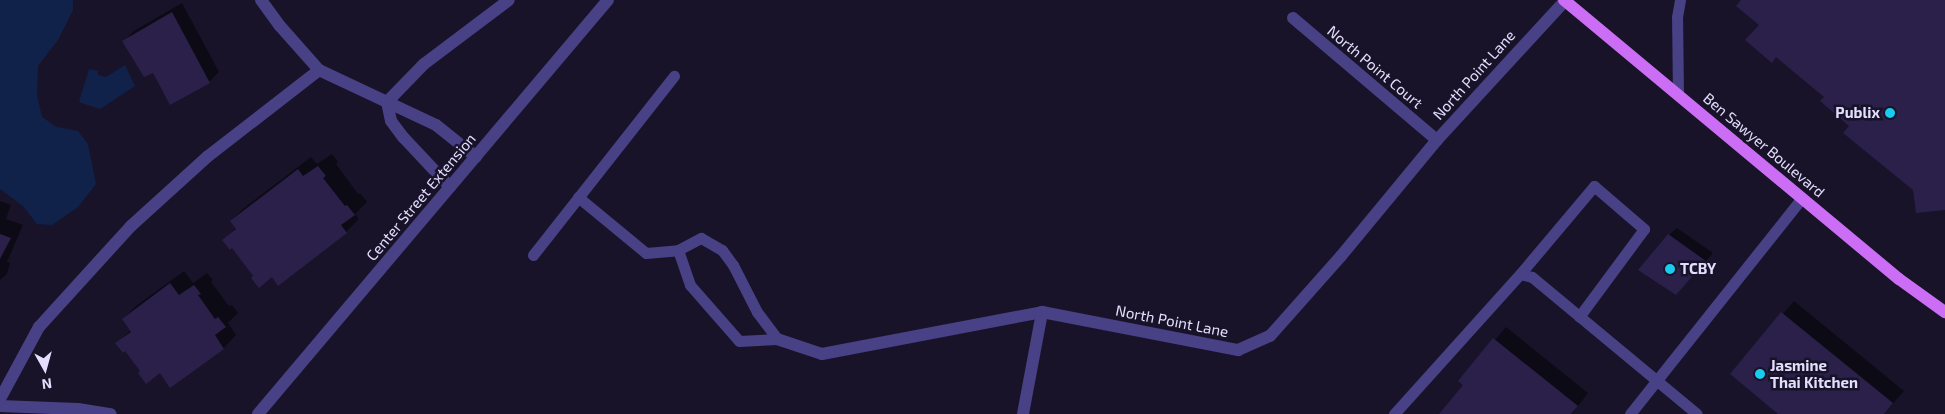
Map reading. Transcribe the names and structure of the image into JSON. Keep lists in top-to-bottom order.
{
  "streets": {
    "main road": ["Ben Sawyer Boulevard"],
    "street": ["North Point Court", "North Point Lane", "Center Street Extension"]
  },
  "crossings": [
    ["North Point Court", "North Point Lane"],
    ["North Point Lane", "Ben Sawyer Boulevard"]
  ],
  "places": ["Publix", "TCBY", "Jasmine Thai Kitchen"],
  "north": "bottom"
}
